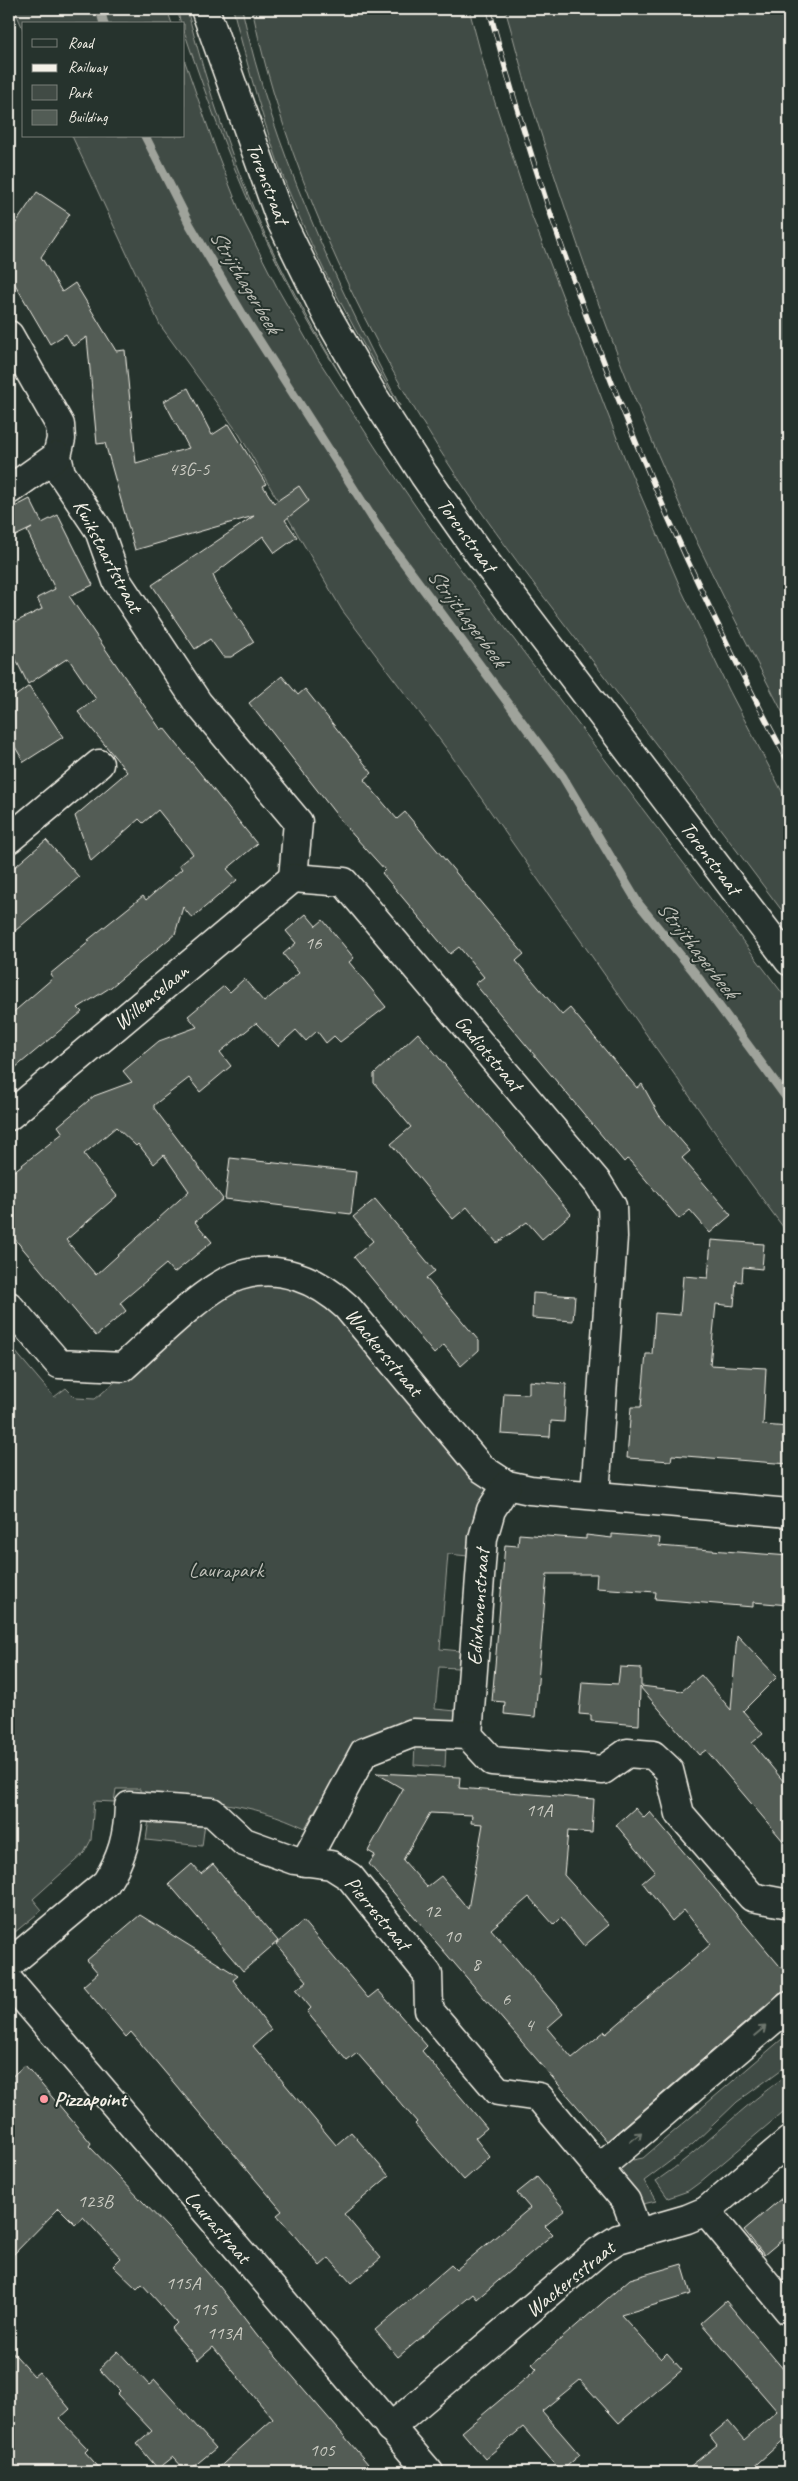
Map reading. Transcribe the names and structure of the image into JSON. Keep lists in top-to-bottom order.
{
  "streets": {
    "street": [
      "Torenstraat",
      "Kwikstaartstraat",
      "Willemselaan",
      "Gadiotstraat",
      "Wackersstraat",
      "Edixhovenstraat",
      "Pierrestraat",
      "Laurastraat"
    ]
  },
  "crossings": [
    ["Kwikstaartstraat", "Willemselaan"],
    ["Kwikstaartstraat", "Gadiotstraat"],
    ["Willemselaan", "Gadiotstraat"],
    ["Gadiotstraat", "Wackersstraat"],
    ["Wackersstraat", "Edixhovenstraat"],
    ["Wackersstraat", "Pierrestraat"],
    ["Wackersstraat", "Laurastraat"]
  ],
  "water": ["Strijthagerbeek"],
  "parks": ["Laurapark"],
  "places": ["Pizzapoint"],
  "house_numbers": [
    "43G-5",
    "16",
    "11A",
    "12",
    "10",
    "8",
    "6",
    "4",
    "123B",
    "115A",
    "115",
    "113A",
    "105"
  ],
  "legend": [
    "Road",
    "Railway",
    "Park",
    "Building"
  ]
}
